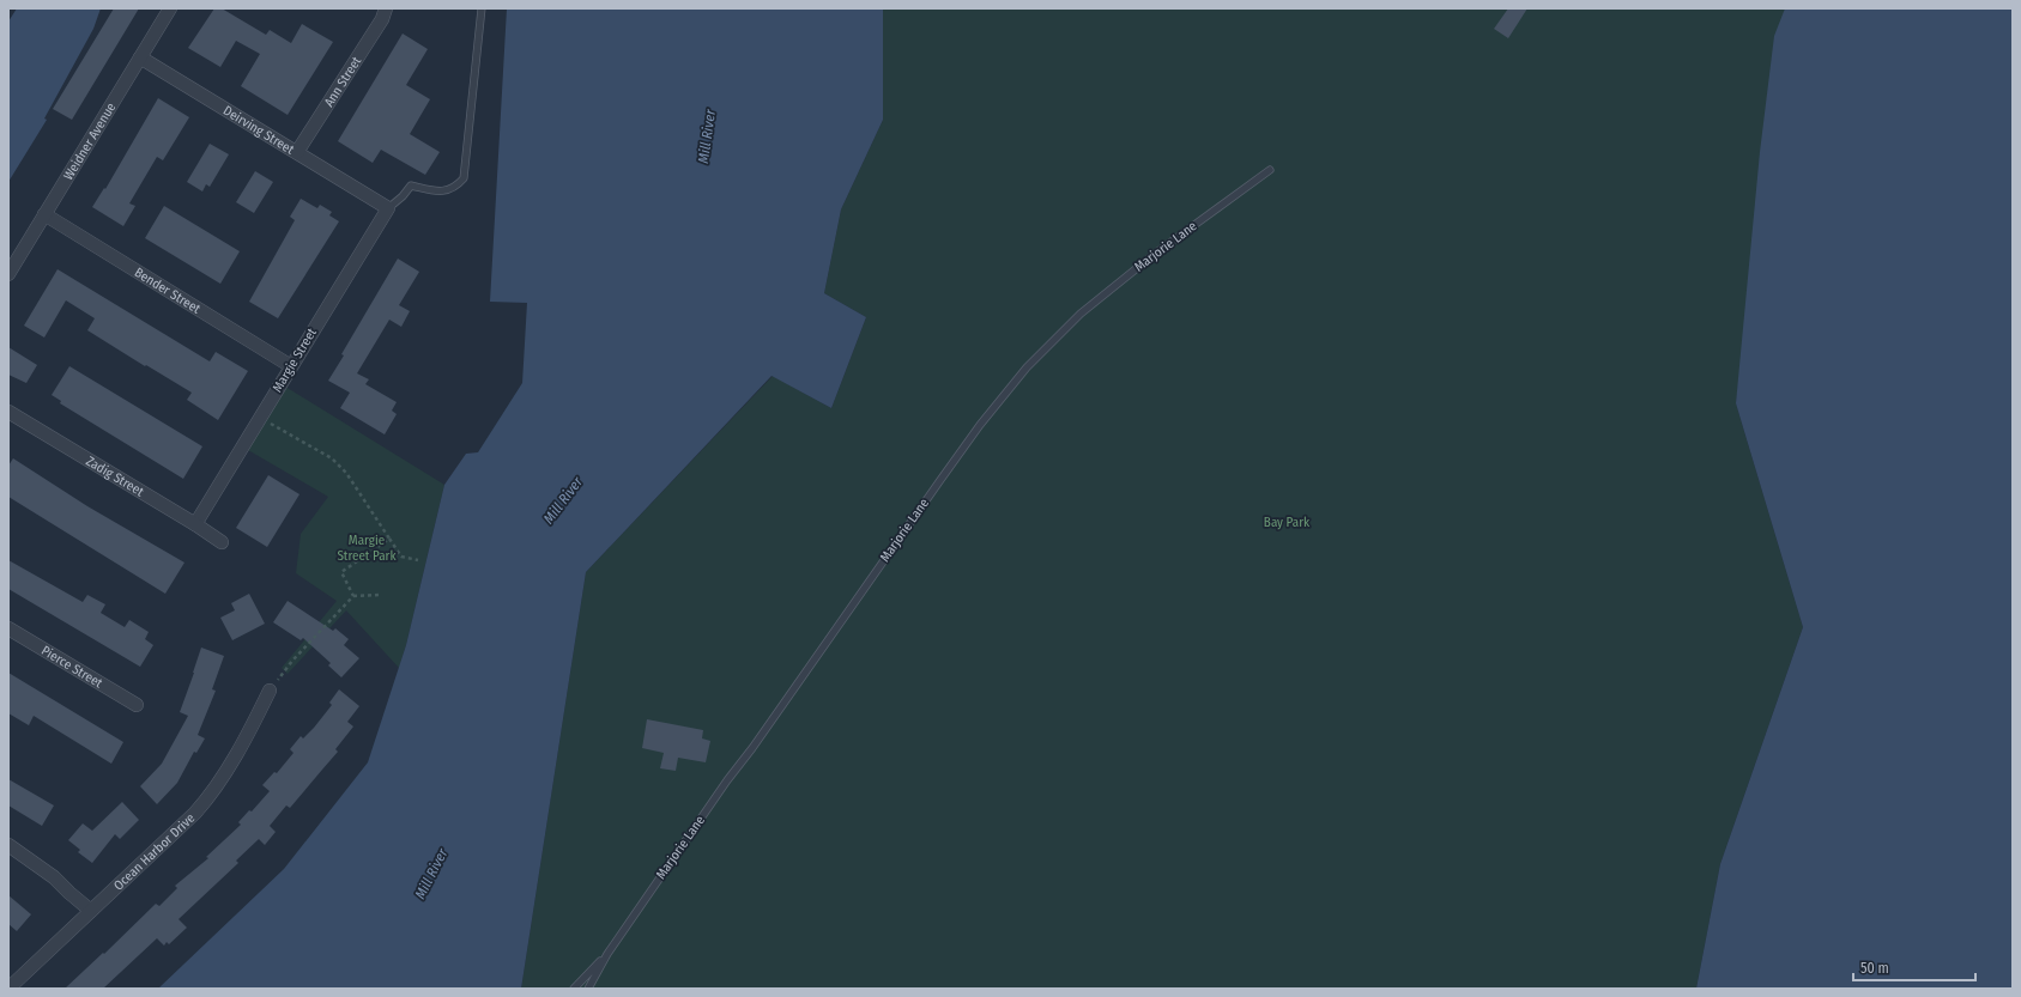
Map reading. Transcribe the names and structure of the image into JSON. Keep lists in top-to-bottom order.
{
  "streets": {
    "street": [
      "Ann Street",
      "Deirving Street",
      "Weidner Avenue",
      "Bender Street",
      "Margie Street",
      "Zadig Street",
      "Pierce Street",
      "Ocean Harbor Drive"
    ],
    "lane": ["Marjorie Lane"]
  },
  "crossings": [
    ["Ann Street", "Deirving Street"],
    ["Deirving Street", "Weidner Avenue"],
    ["Deirving Street", "Margie Street"],
    ["Weidner Avenue", "Bender Street"],
    ["Bender Street", "Margie Street"],
    ["Margie Street", "Zadig Street"]
  ],
  "water": ["Mill River"],
  "parks": ["Bay Park", "Margie Street Park"],
  "scale_bar": "50 m"
}
